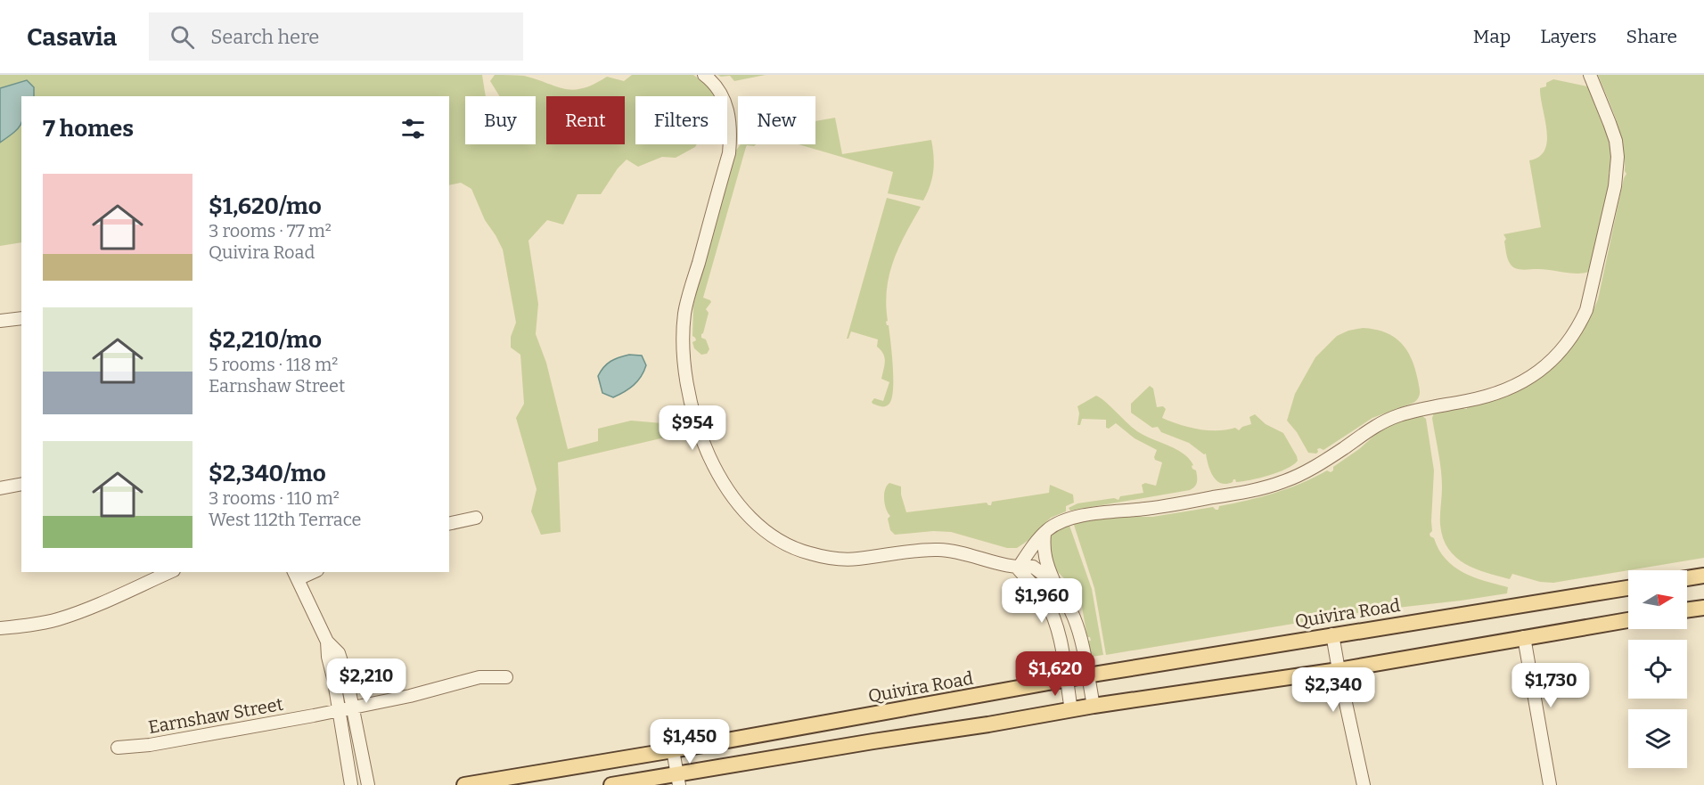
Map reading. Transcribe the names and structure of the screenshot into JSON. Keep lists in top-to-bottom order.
{
  "streets": {
    "main road": ["Quivira Road"],
    "street": ["Earnshaw Street"]
  },
  "north": "right",
  "page": {
    "header": "Casavia",
    "search": "Search here",
    "nav": ["Map", "Layers", "Share"],
    "chip": [
      "Buy",
      "Rent",
      "Filters",
      "New"
    ],
    "heading": "7 homes",
    "list": [
      {
        "name": "$1,620/mo",
        "note": "3 rooms · 77 m² · Quivira Road"
      },
      {
        "name": "$2,210/mo",
        "note": "5 rooms · 118 m² · Earnshaw Street"
      },
      {
        "name": "$2,340/mo",
        "note": "3 rooms · 110 m² · West 112th Terrace"
      }
    ],
    "price": [
      "$954",
      "$1,960",
      "$1,620",
      "$2,210",
      "$1,730",
      "$2,340",
      "$1,450"
    ]
  }
}
